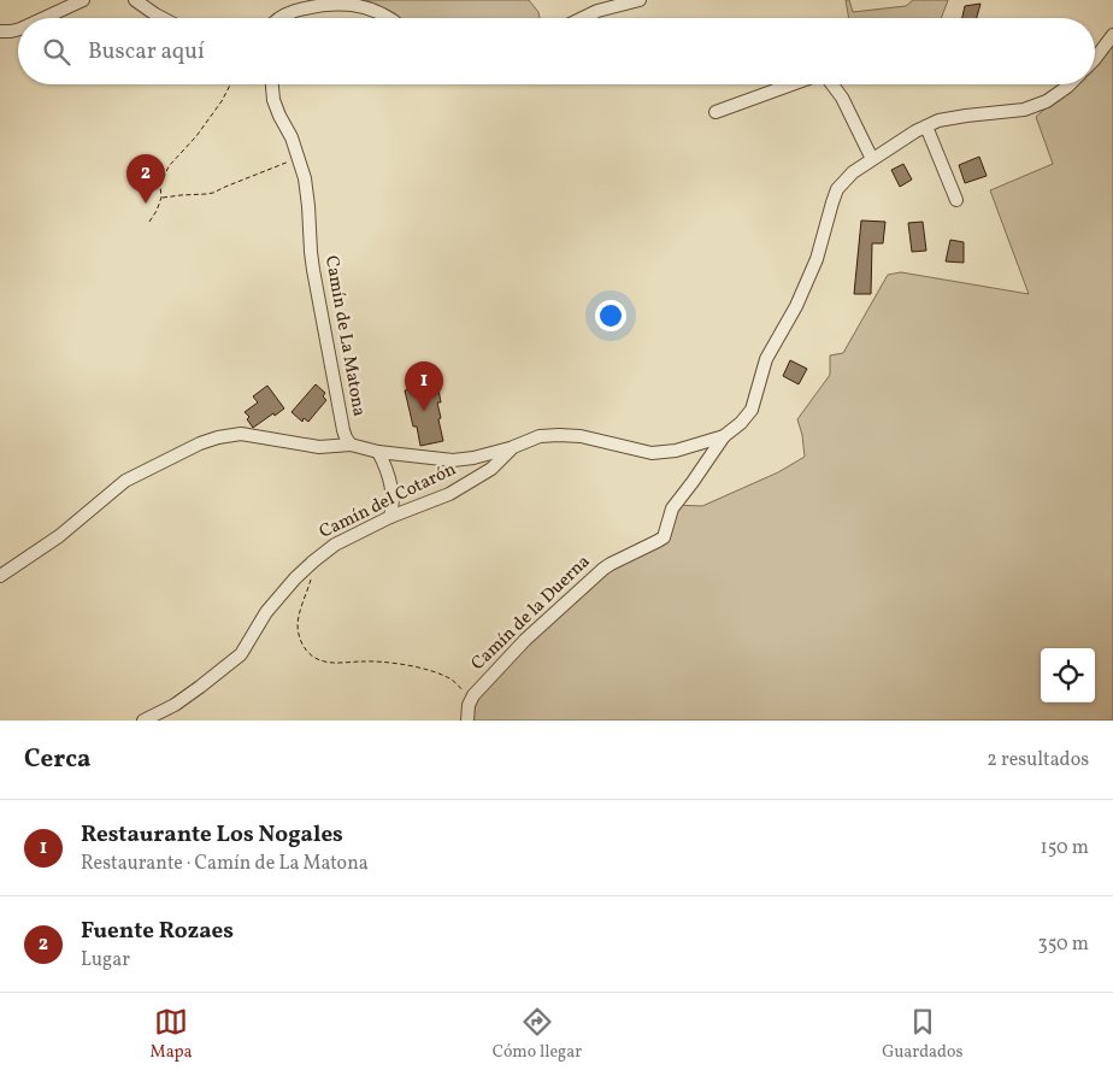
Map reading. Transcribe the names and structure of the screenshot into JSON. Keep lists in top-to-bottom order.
{
  "streets": {
    "street": ["Camín de La Matona", "Camín del Cotarón", "Camín de la Duerna"]
  },
  "crossings": [
    ["Camín de La Matona", "Camín del Cotarón"],
    ["Camín del Cotarón", "Camín de la Duerna"]
  ],
  "page": {
    "search": "Buscar aquí",
    "pins": ["2", "1"],
    "heading": ["Cerca", "2 resultados"],
    "list": [
      {
        "mark": "1",
        "name": "Restaurante Los Nogales",
        "note": "Restaurante · Camín de La Matona",
        "value": "150 m"
      },
      {
        "mark": "2",
        "name": "Fuente Rozaes",
        "note": "Lugar",
        "value": "350 m"
      }
    ],
    "nav": ["Mapa", "Cómo llegar", "Guardados"]
  }
}
